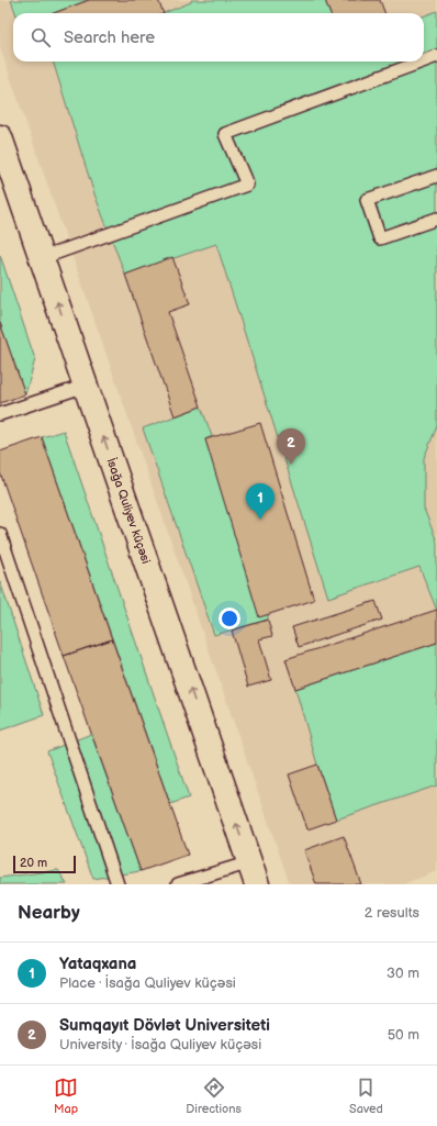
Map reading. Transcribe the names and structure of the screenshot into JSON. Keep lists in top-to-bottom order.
{
  "streets": {
    "street": ["İsağa Quliyev küçəsi"]
  },
  "one_way": ["İsağa Quliyev küçəsi"],
  "scale_bar": "20 m",
  "page": {
    "search": "Search here",
    "pins": ["2", "1"],
    "scale": "20 m",
    "heading": ["Nearby", "2 results"],
    "list": [
      {
        "mark": "1",
        "name": "Yataqxana",
        "note": "Place · İsağa Quliyev küçəsi",
        "value": "30 m"
      },
      {
        "mark": "2",
        "name": "Sumqayıt Dövlət Universiteti",
        "note": "University · İsağa Quliyev küçəsi",
        "value": "50 m"
      }
    ],
    "nav": ["Map", "Directions", "Saved"]
  }
}
